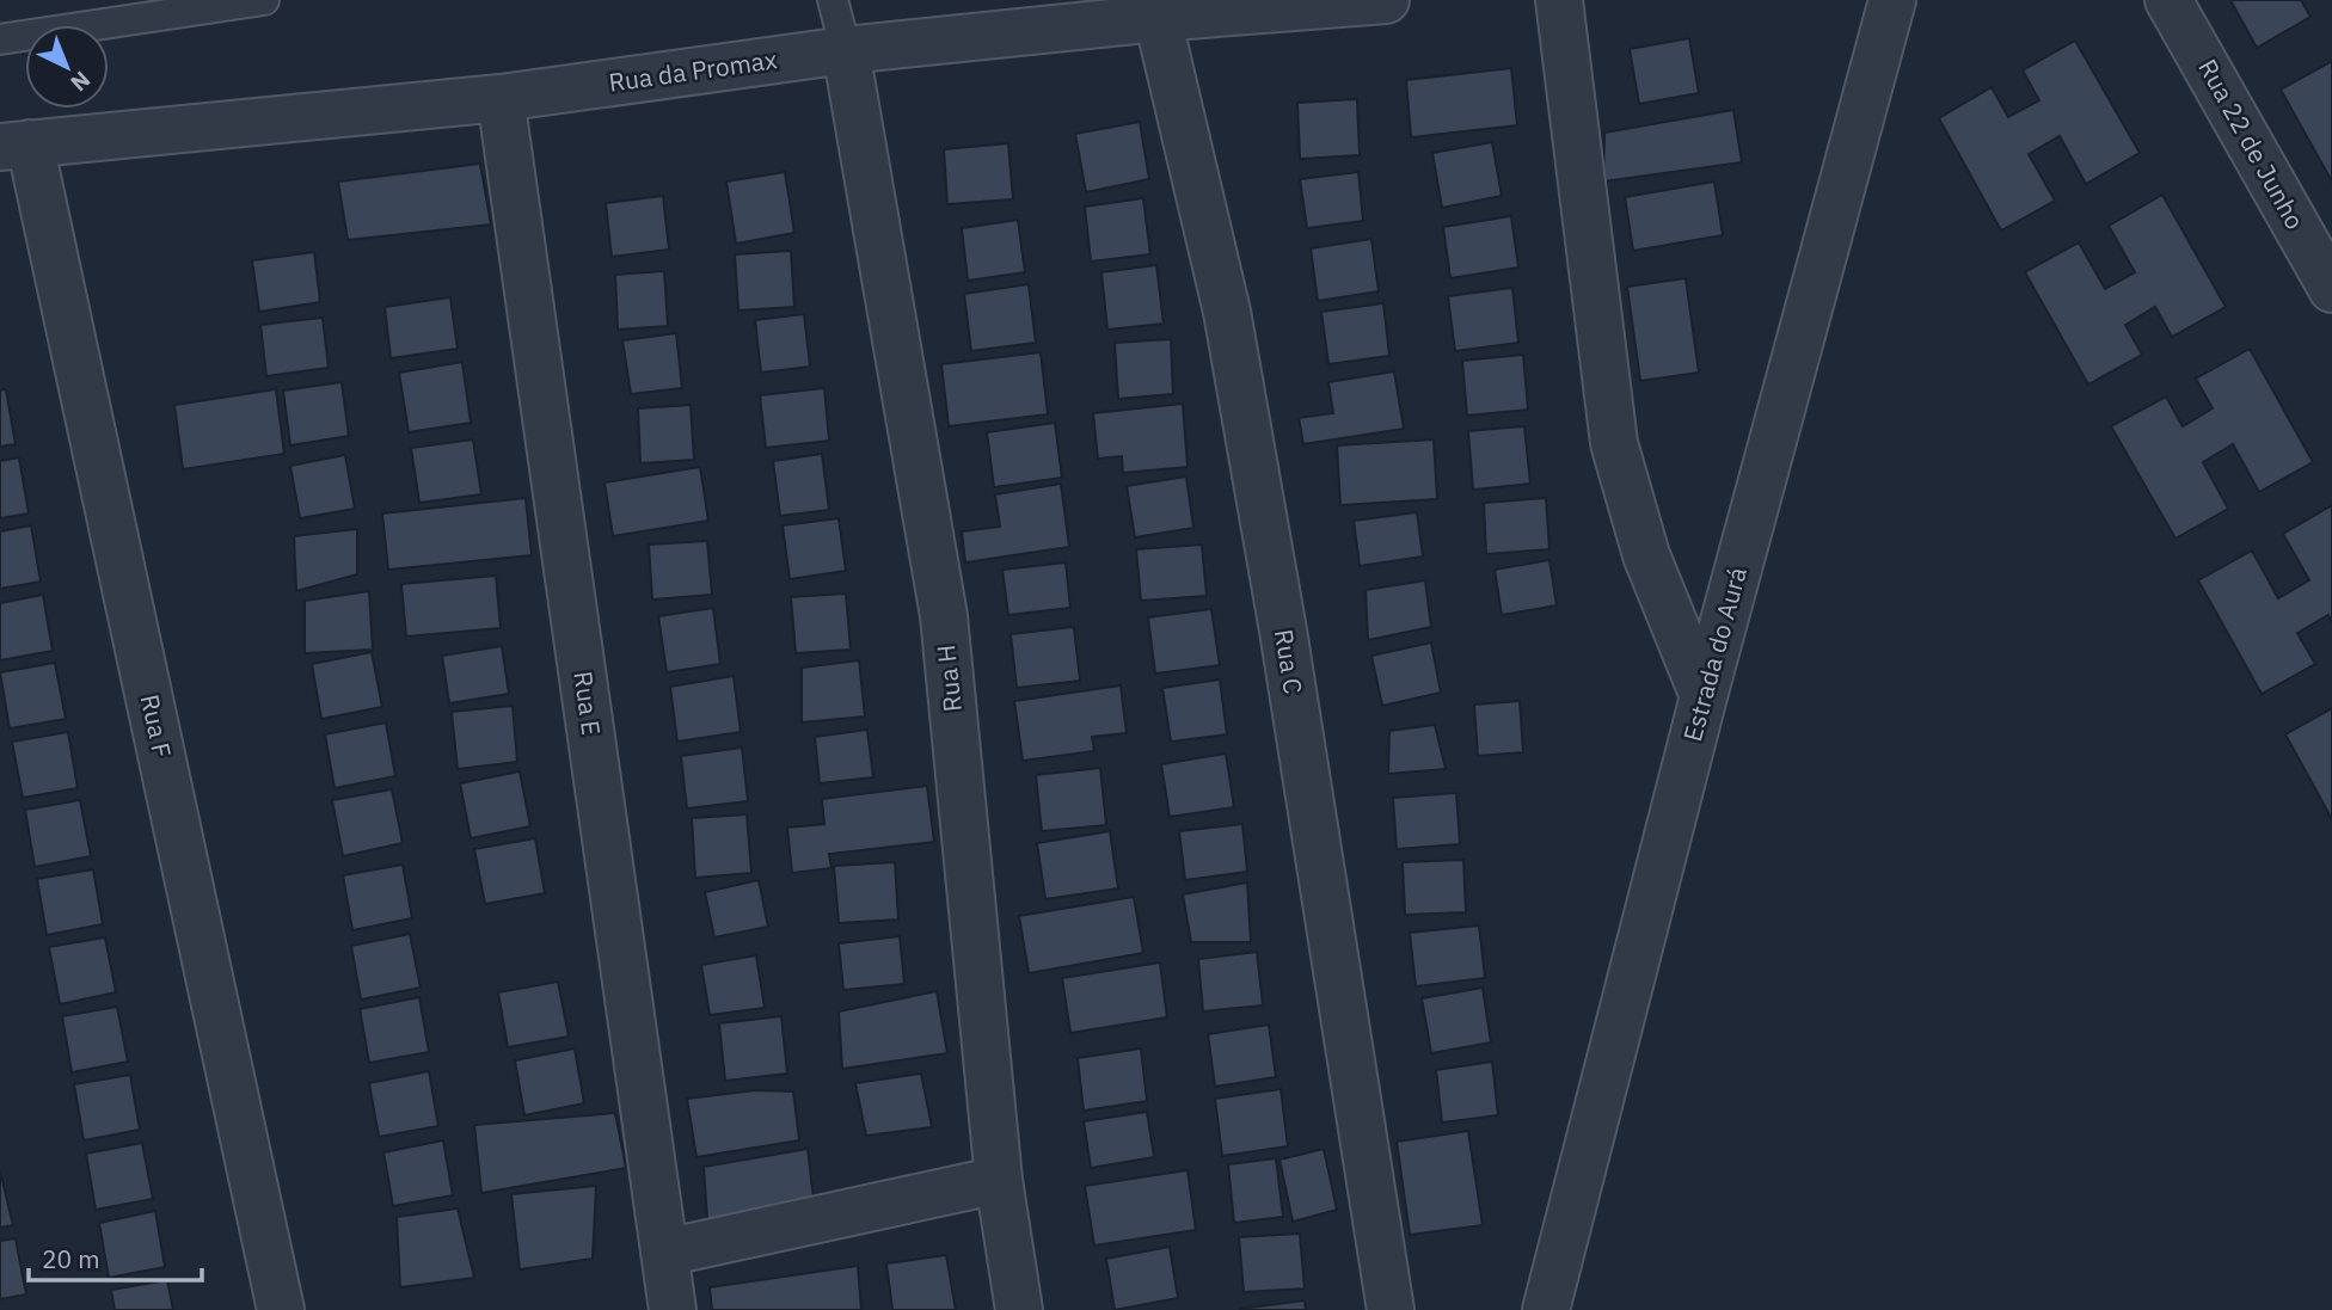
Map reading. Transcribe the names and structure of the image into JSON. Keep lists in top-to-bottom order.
{
  "streets": {
    "street": [
      "Rua da Promax",
      "Rua 22 de Junho",
      "Estrada do Aurá",
      "Rua C",
      "Rua H",
      "Rua E",
      "Rua F"
    ]
  },
  "crossings": [
    ["Rua da Promax", "Rua C"],
    ["Rua da Promax", "Rua H"],
    ["Rua da Promax", "Rua E"],
    ["Rua da Promax", "Rua F"]
  ],
  "scale_bar": "20 m",
  "north": "bottom right"
}
